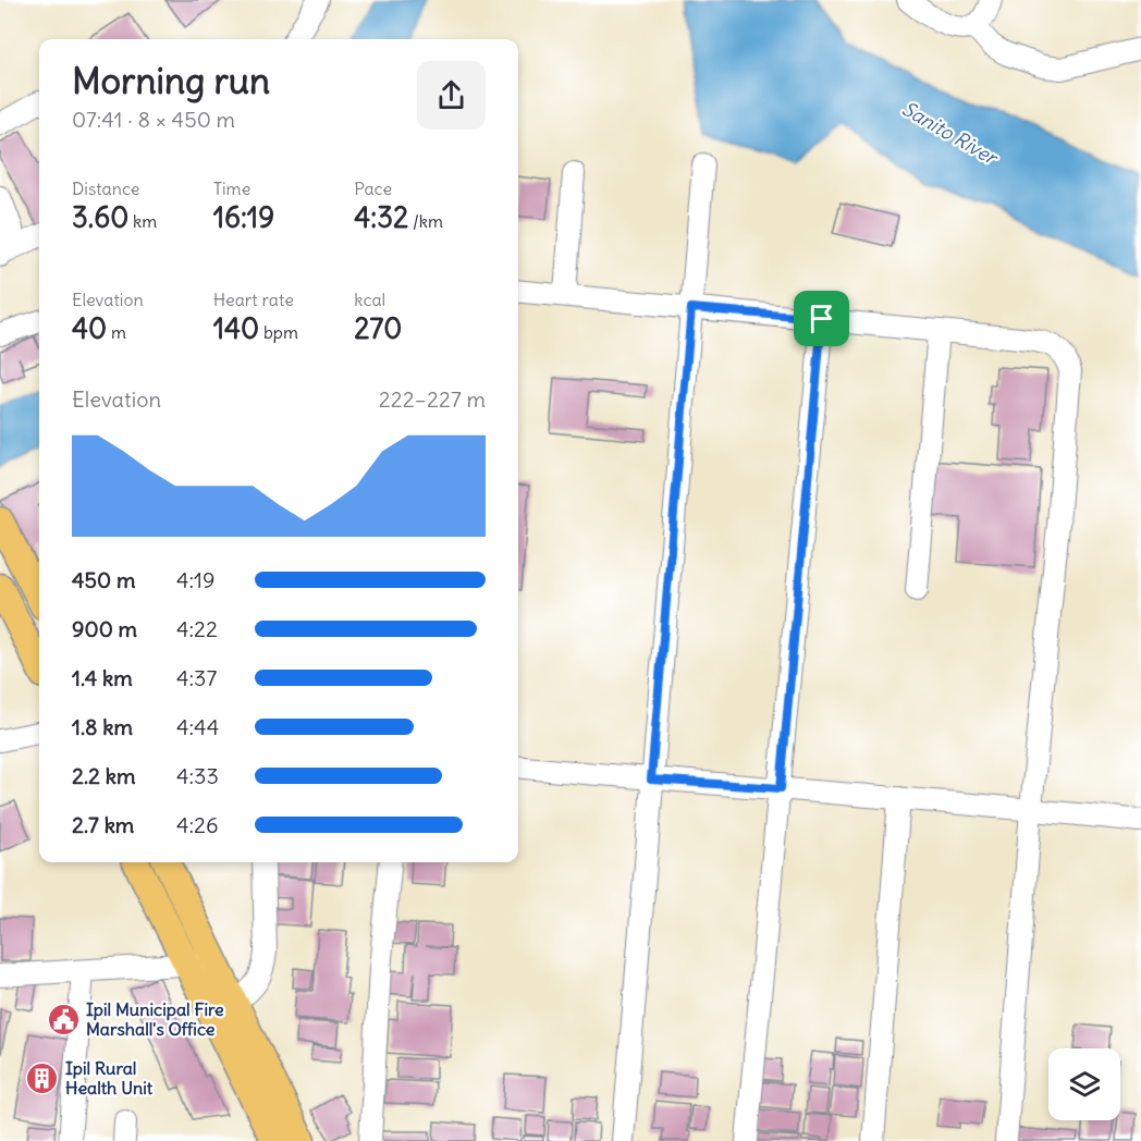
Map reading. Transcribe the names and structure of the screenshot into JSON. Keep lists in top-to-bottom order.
{
  "water": ["Sanito River"],
  "places": {
    "public building": ["Ipil Municipal Fire Marshall's Office"],
    "building": ["Ipil Rural Health Unit"]
  },
  "page": {
    "heading": ["Morning run", "07:41 · 8 × 450 m"],
    "stats": [
      ["Distance", "3.60 km"],
      ["Time", "16:19"],
      ["Pace", "4:32 /km"],
      ["Elevation", "40 m"],
      ["Heart rate", "140 bpm"],
      ["kcal", "270"]
    ],
    "chart": ["Elevation", "222–227 m"],
    "list": [
      {
        "name": "450 m",
        "note": "4:19"
      },
      {
        "name": "900 m",
        "note": "4:22"
      },
      {
        "name": "1.4 km",
        "note": "4:37"
      },
      {
        "name": "1.8 km",
        "note": "4:44"
      },
      {
        "name": "2.2 km",
        "note": "4:33"
      },
      {
        "name": "2.7 km",
        "note": "4:26"
      }
    ]
  }
}
